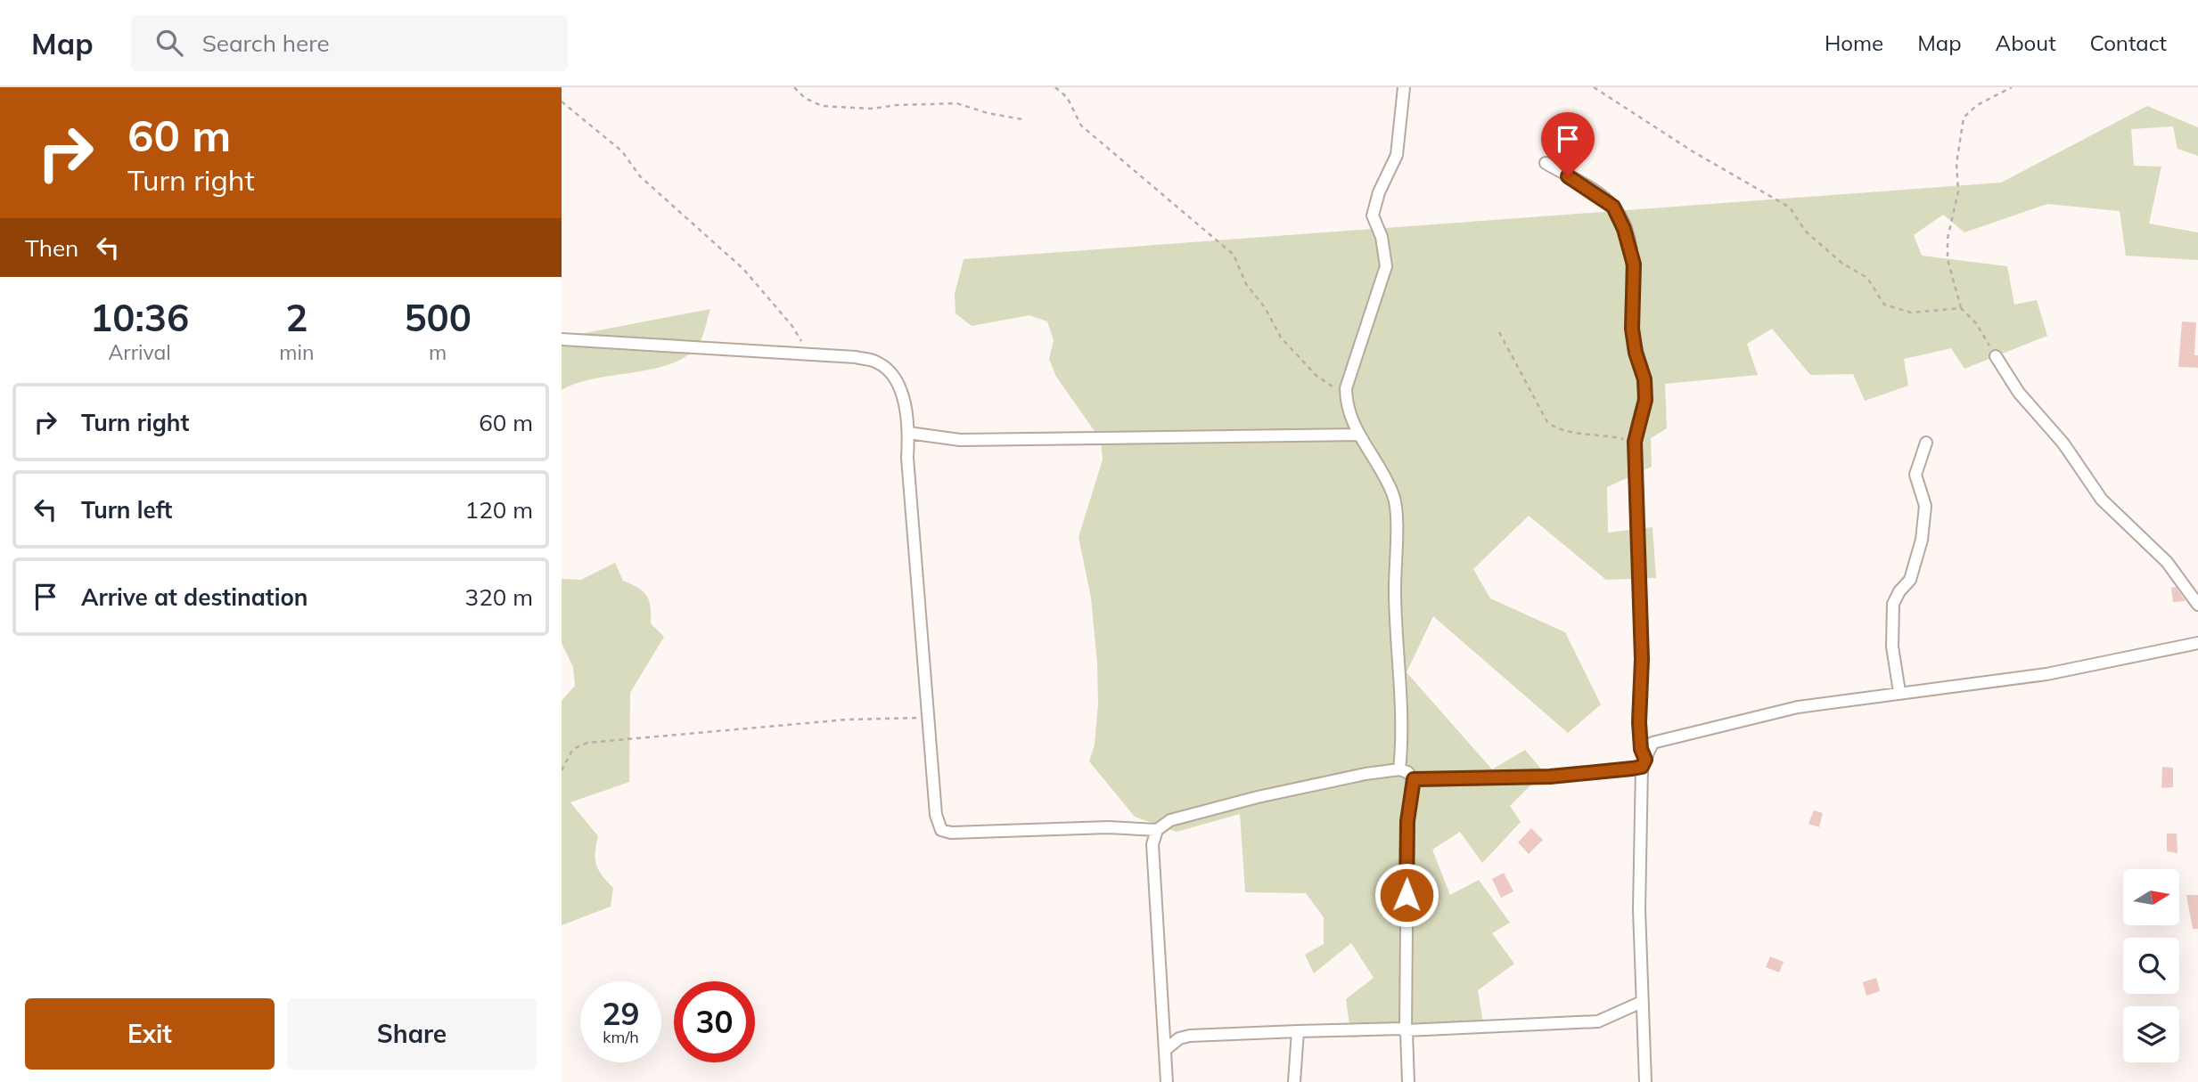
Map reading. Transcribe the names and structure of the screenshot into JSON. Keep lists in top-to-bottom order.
{
  "north": "right",
  "page": {
    "header": "Map",
    "search": "Search here",
    "nav": [
      "Home",
      "Map",
      "About",
      "Contact"
    ],
    "turn": ["60 m", "Turn right"],
    "then": "Then",
    "eta": [
      "10:36",
      "Arrival",
      "2",
      "min",
      "500",
      "m"
    ],
    "list": [
      {
        "name": "Turn right",
        "value": "60 m"
      },
      {
        "name": "Turn left",
        "value": "120 m"
      },
      {
        "name": "Arrive at destination",
        "value": "320 m"
      }
    ],
    "speed": "29 km/h",
    "limit": "30",
    "buttons": ["Exit", "Share"]
  }
}
